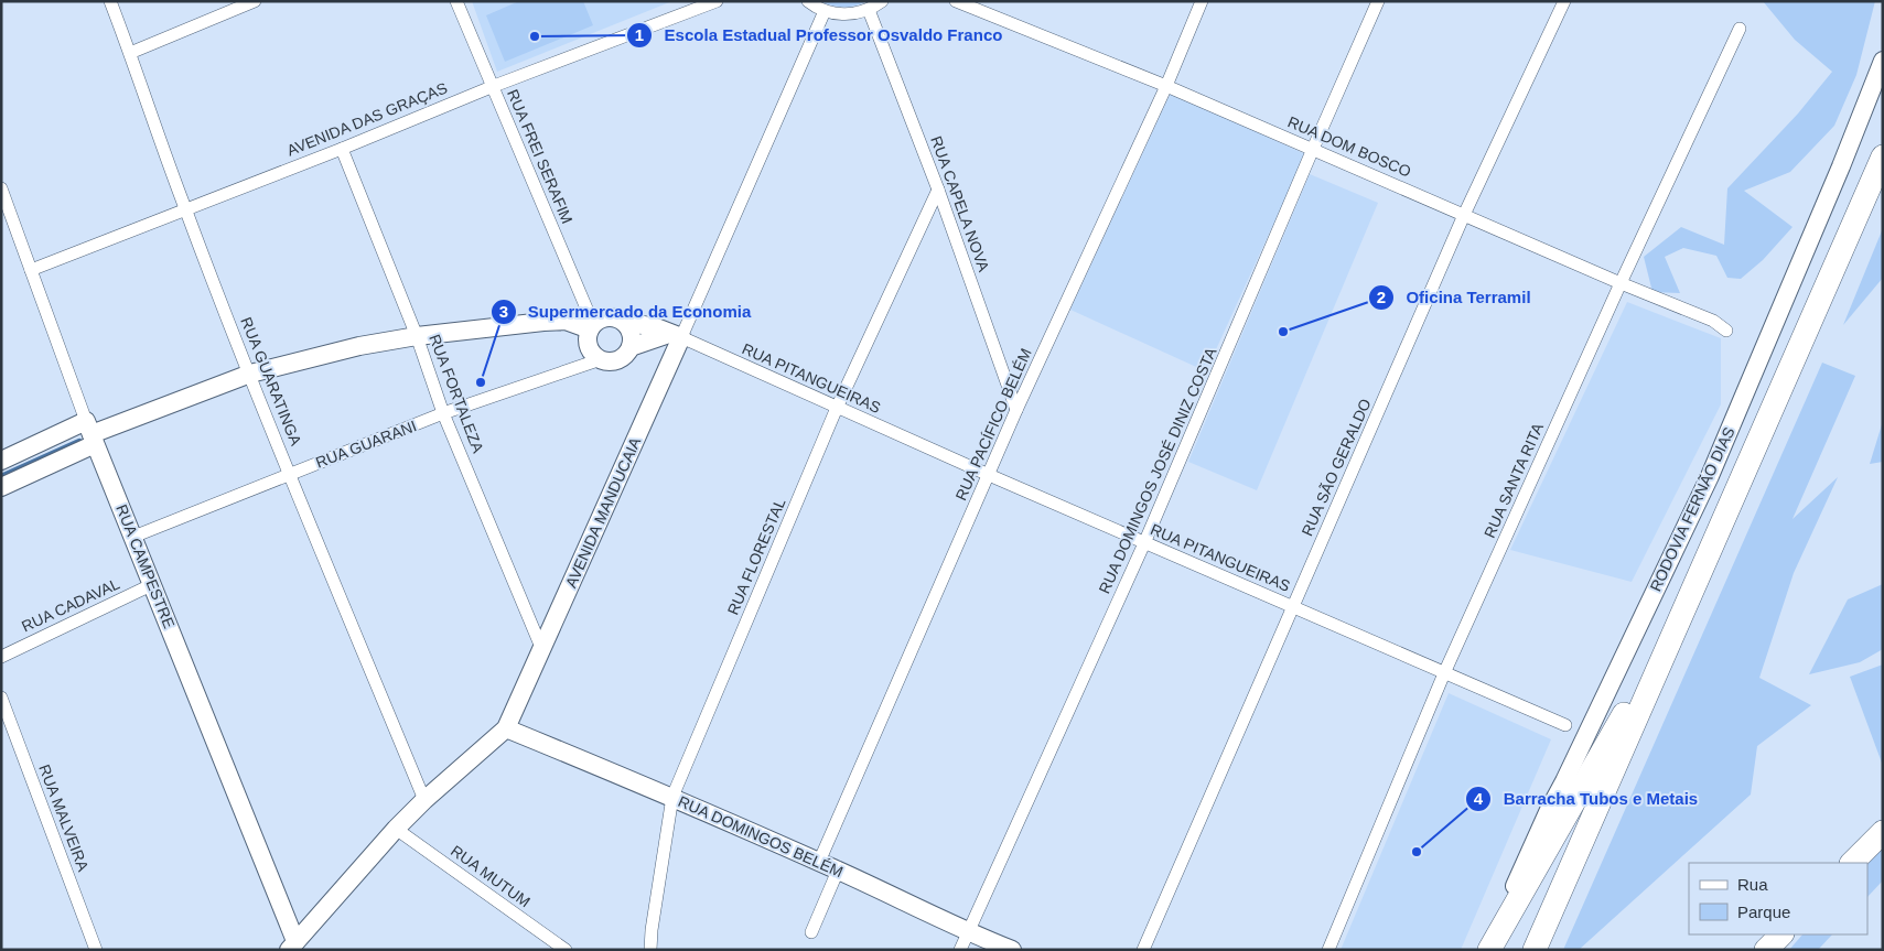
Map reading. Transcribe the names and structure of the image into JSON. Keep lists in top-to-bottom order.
{
  "streets": {
    "highway": ["RODOVIA FERNÃO DIAS"],
    "street": [
      "AVENIDA DAS GRAÇAS",
      "RUA DOM BOSCO",
      "RUA FREI SERAFIM",
      "RUA CAPELA NOVA",
      "RUA PITANGUEIRAS",
      "RUA GUARATINGA",
      "RUA FORTALEZA",
      "RUA PACÍFICO BELÉM",
      "RUA GUARANI",
      "RUA SÃO GERALDO",
      "RUA DOMINGOS JOSÉ DINIZ COSTA",
      "RUA SANTA RITA",
      "AVENIDA MANDUCAIA",
      "RUA FLORESTAL",
      "RUA CAMPESTRE",
      "RUA CADAVAL",
      "RUA MALVEIRA",
      "RUA DOMINGOS BELÉM",
      "RUA MUTUM"
    ]
  },
  "crossings": [
    ["AVENIDA DAS GRAÇAS", "RUA FREI SERAFIM"],
    ["AVENIDA DAS GRAÇAS", "RUA GUARATINGA"],
    ["AVENIDA DAS GRAÇAS", "RUA FORTALEZA"],
    ["AVENIDA DAS GRAÇAS", "RUA CAMPESTRE"],
    ["RUA DOM BOSCO", "RUA PACÍFICO BELÉM"],
    ["RUA DOM BOSCO", "RUA SÃO GERALDO"],
    ["RUA DOM BOSCO", "RUA DOMINGOS JOSÉ DINIZ COSTA"],
    ["RUA DOM BOSCO", "RUA SANTA RITA"],
    ["RUA FREI SERAFIM", "RUA GUARANI"],
    ["RUA CAPELA NOVA", "RUA PACÍFICO BELÉM"],
    ["RUA CAPELA NOVA", "RUA FLORESTAL"],
    ["RUA PITANGUEIRAS", "RUA PACÍFICO BELÉM"],
    ["RUA PITANGUEIRAS", "RUA GUARANI"],
    ["RUA PITANGUEIRAS", "RUA SÃO GERALDO"],
    ["RUA PITANGUEIRAS", "RUA DOMINGOS JOSÉ DINIZ COSTA"],
    ["RUA PITANGUEIRAS", "RUA SANTA RITA"],
    ["RUA PITANGUEIRAS", "AVENIDA MANDUCAIA"],
    ["RUA PITANGUEIRAS", "RUA FLORESTAL"],
    ["RUA GUARATINGA", "RUA GUARANI"],
    ["RUA GUARATINGA", "AVENIDA MANDUCAIA"],
    ["RUA FORTALEZA", "RUA GUARANI"],
    ["RUA FORTALEZA", "AVENIDA MANDUCAIA"],
    ["RUA PACÍFICO BELÉM", "RUA DOMINGOS BELÉM"],
    ["RUA GUARANI", "AVENIDA MANDUCAIA"],
    ["RUA GUARANI", "RUA CAMPESTRE"],
    ["RUA DOMINGOS JOSÉ DINIZ COSTA", "RUA DOMINGOS BELÉM"],
    ["AVENIDA MANDUCAIA", "RUA CAMPESTRE"],
    ["AVENIDA MANDUCAIA", "RUA DOMINGOS BELÉM"],
    ["AVENIDA MANDUCAIA", "RUA MUTUM"],
    ["RUA FLORESTAL", "RUA DOMINGOS BELÉM"],
    ["RUA CAMPESTRE", "RUA CADAVAL"]
  ],
  "places": [
    "Escola Estadual Professor Osvaldo Franco",
    "Oficina Terramil",
    "Supermercado da Economia",
    "Barracha Tubos e Metais"
  ],
  "legend": ["Rua", "Parque"]
}
